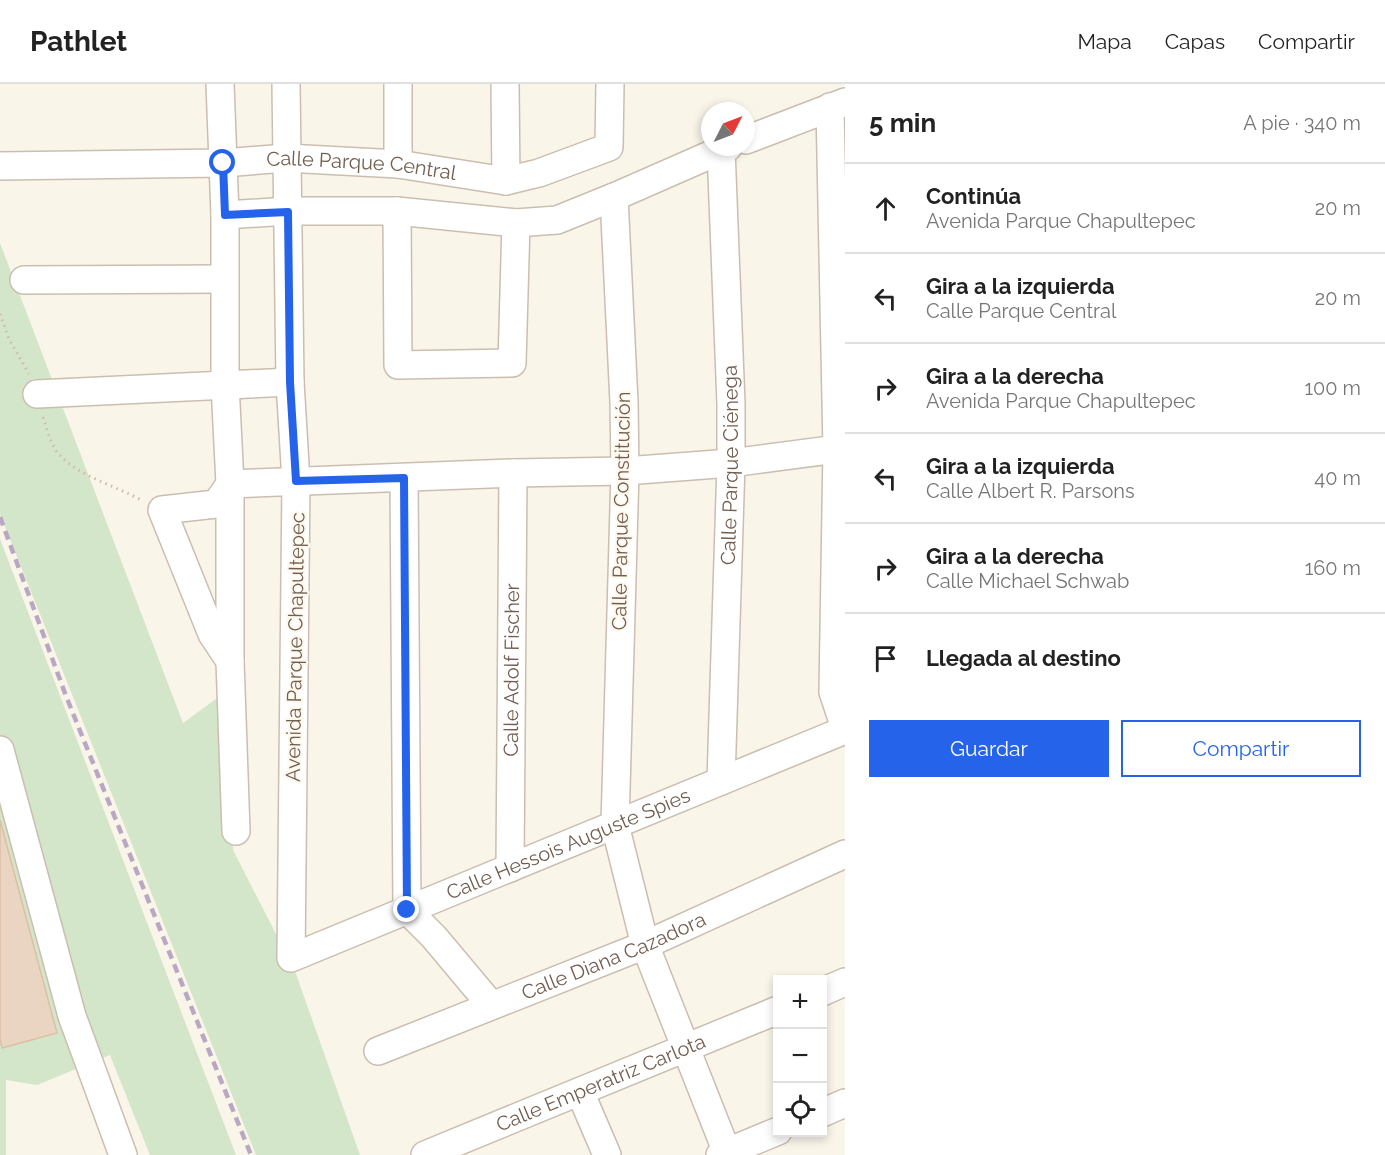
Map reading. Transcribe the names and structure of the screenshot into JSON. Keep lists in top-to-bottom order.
{
  "streets": {
    "street": [
      "Calle Parque Central",
      "Calle Parque Ciénega",
      "Calle Parque Constitución",
      "Avenida Parque Chapultepec",
      "Calle Adolf Fischer",
      "Calle Hessois Auguste Spies",
      "Calle Diana Cazadora",
      "Calle Emperatriz Carlota"
    ]
  },
  "crossings": [
    ["Calle Parque Central", "Calle Parque Constitución"],
    ["Calle Parque Central", "Avenida Parque Chapultepec"],
    ["Calle Parque Ciénega", "Calle Hessois Auguste Spies"],
    ["Calle Parque Constitución", "Calle Hessois Auguste Spies"],
    ["Calle Parque Constitución", "Calle Diana Cazadora"],
    ["Calle Parque Constitución", "Calle Emperatriz Carlota"],
    ["Avenida Parque Chapultepec", "Calle Hessois Auguste Spies"],
    ["Calle Adolf Fischer", "Calle Hessois Auguste Spies"]
  ],
  "north": "top right",
  "page": {
    "header": "Pathlet",
    "nav": ["Mapa", "Capas", "Compartir"],
    "heading": ["5 min", "A pie · 340 m"],
    "list": [
      ["Continúa", "Avenida Parque Chapultepec", "20 m"],
      ["Gira a la izquierda", "Calle Parque Central", "20 m"],
      ["Gira a la derecha", "Avenida Parque Chapultepec", "100 m"],
      ["Gira a la izquierda", "Calle Albert R. Parsons", "40 m"],
      ["Gira a la derecha", "Calle Michael Schwab", "160 m"],
      "Llegada al destino"
    ],
    "buttons": ["Guardar", "Compartir"],
    "map_buttons": ["+", "−"]
  }
}
